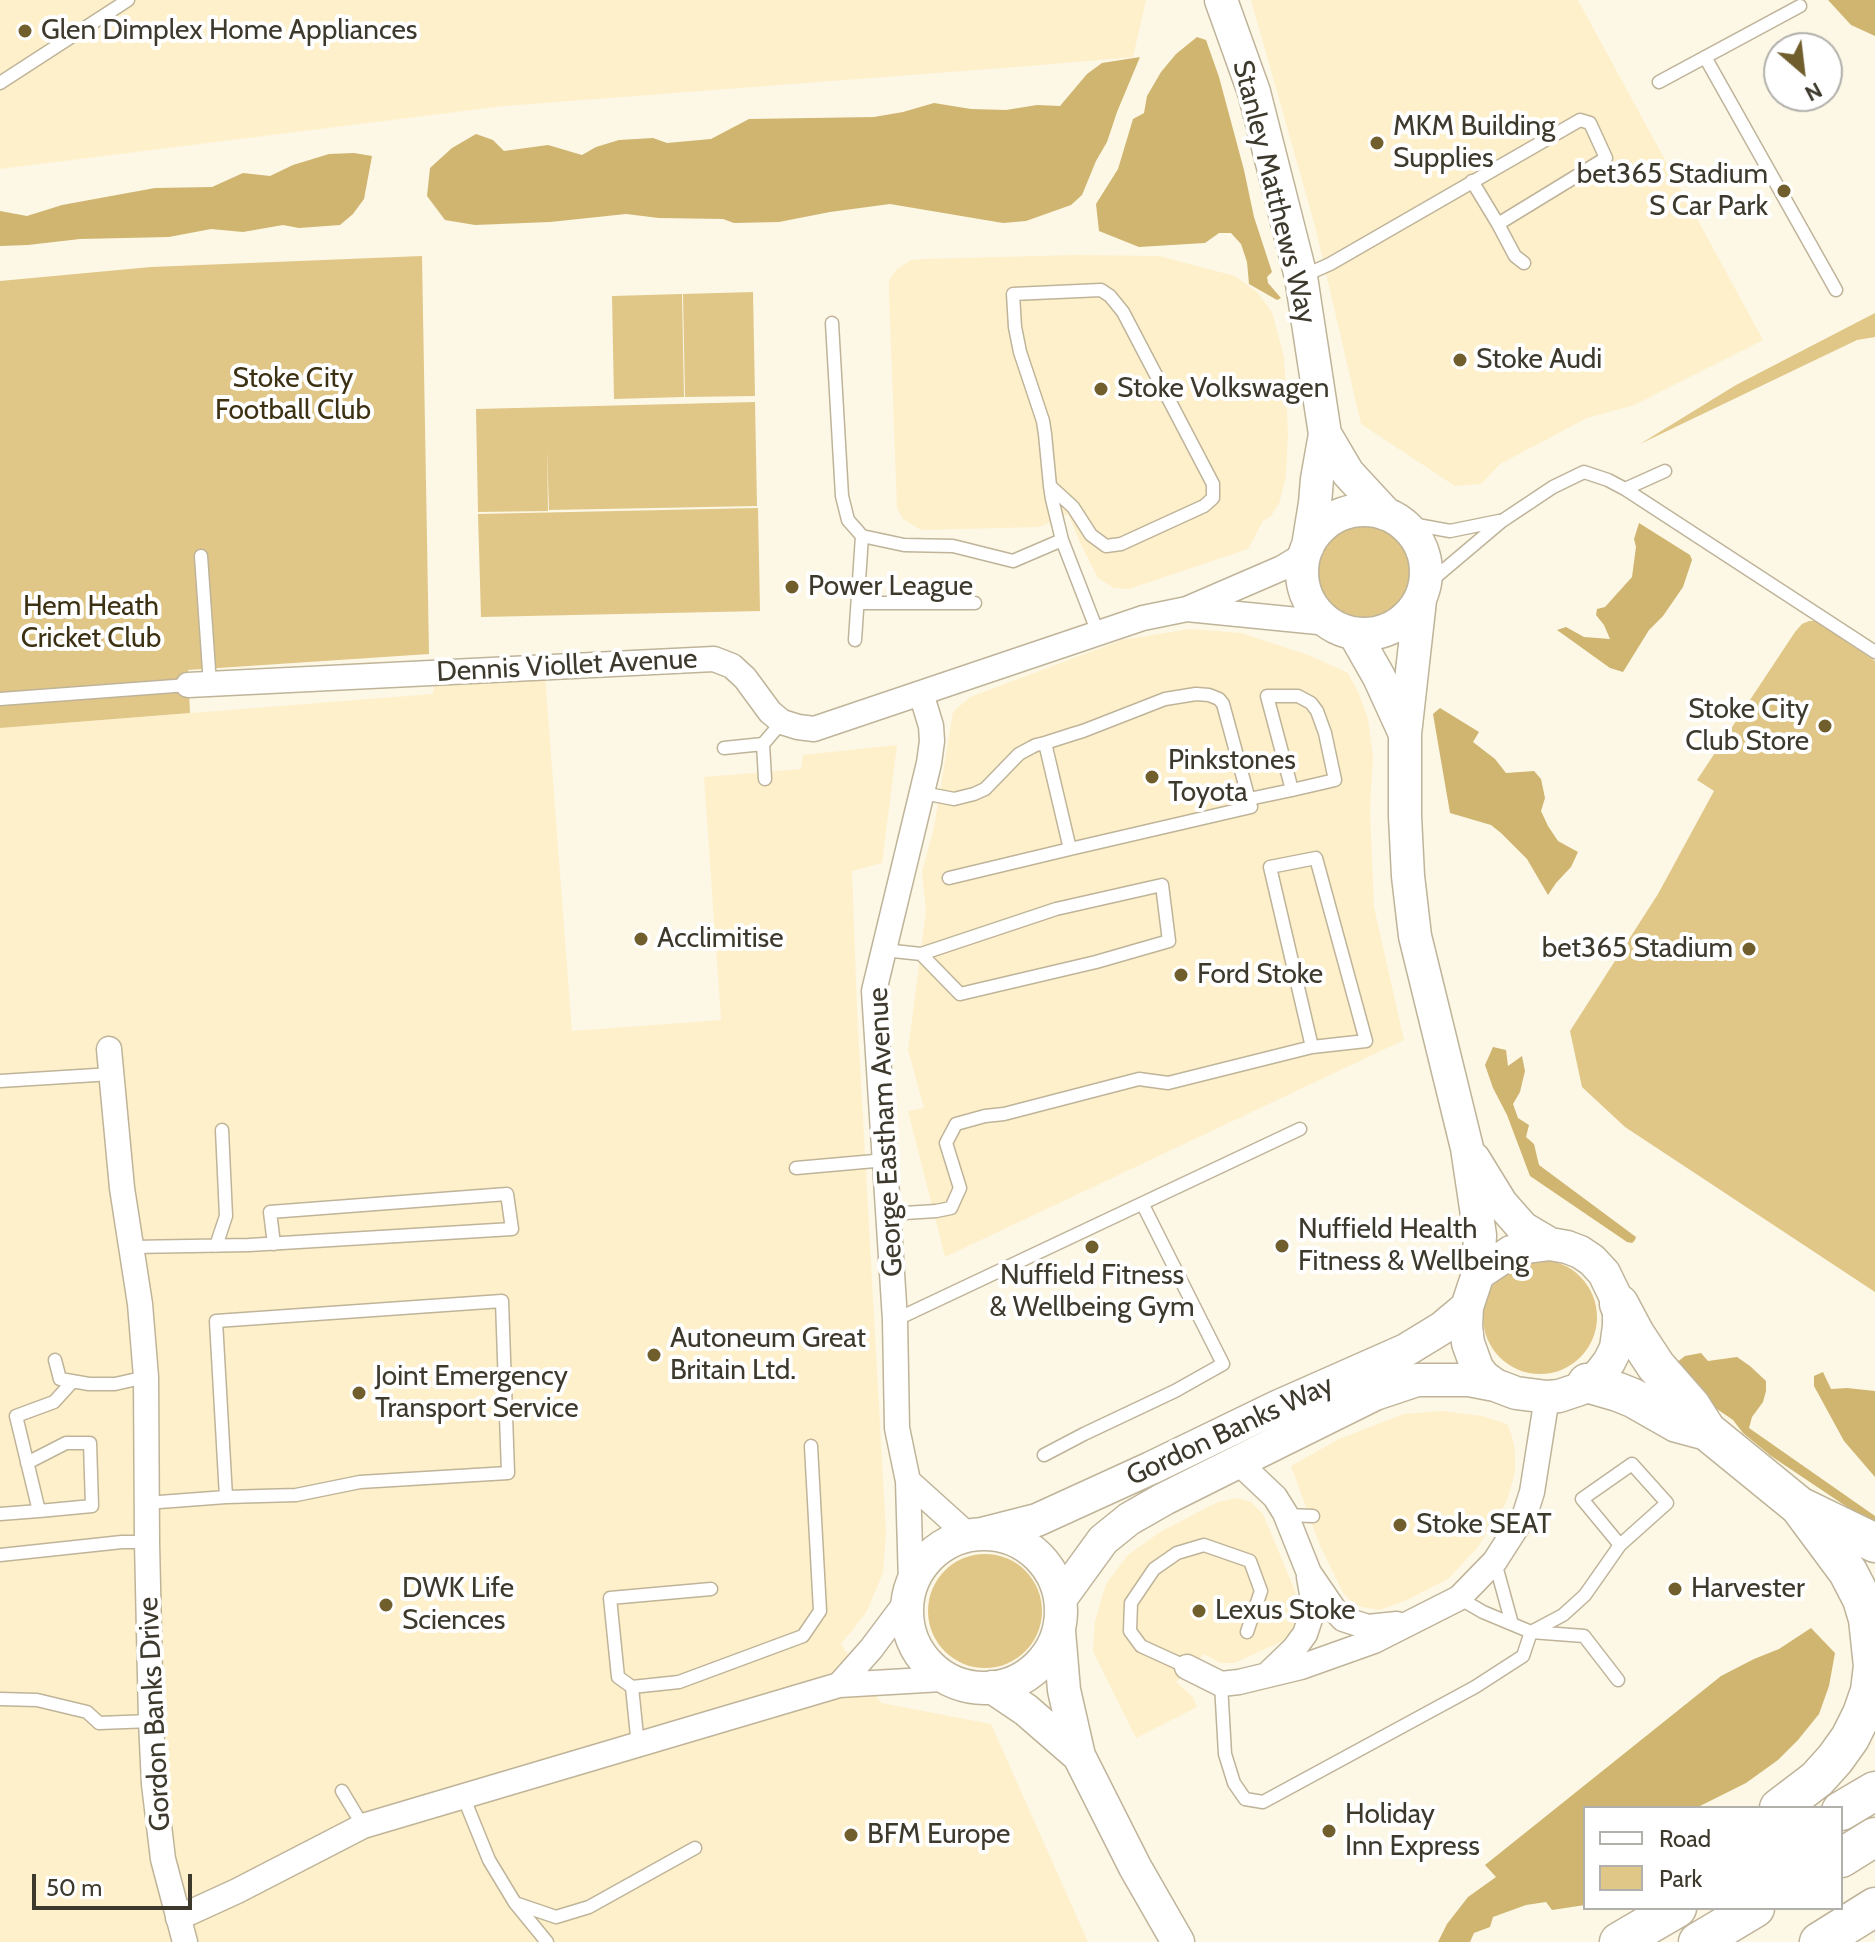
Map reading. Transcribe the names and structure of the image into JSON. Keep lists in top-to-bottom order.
{
  "streets": {
    "main road": ["Stanley Matthews Way", "Gordon Banks Way"],
    "street": ["Dennis Viollet Avenue", "George Eastham Avenue", "Gordon Banks Drive"]
  },
  "crossings": [
    ["George Eastham Avenue", "Gordon Banks Way"]
  ],
  "parks": ["Stoke City Football Club", "Hem Heath Cricket Club"],
  "places": [
    "Glen Dimplex Home Appliances",
    "MKM Building Supplies",
    "bet365 Stadium S Car Park",
    "Stoke Audi",
    "Stoke Volkswagen",
    "Power League",
    "Stoke City Club Store",
    "Pinkstones Toyota",
    "Acclimitise",
    "bet365 Stadium",
    "Ford Stoke",
    "Nuffield Health Fitness & Wellbeing",
    "Nuffield Fitness & Wellbeing Gym",
    "Autoneum Great Britain Ltd.",
    "Joint Emergency Transport Service",
    "Stoke SEAT",
    "Harvester",
    "DWK Life Sciences",
    "Lexus Stoke",
    "Holiday Inn Express",
    "BFM Europe"
  ],
  "legend": ["Road", "Park"],
  "scale_bar": "50 m",
  "north": "bottom right"
}
